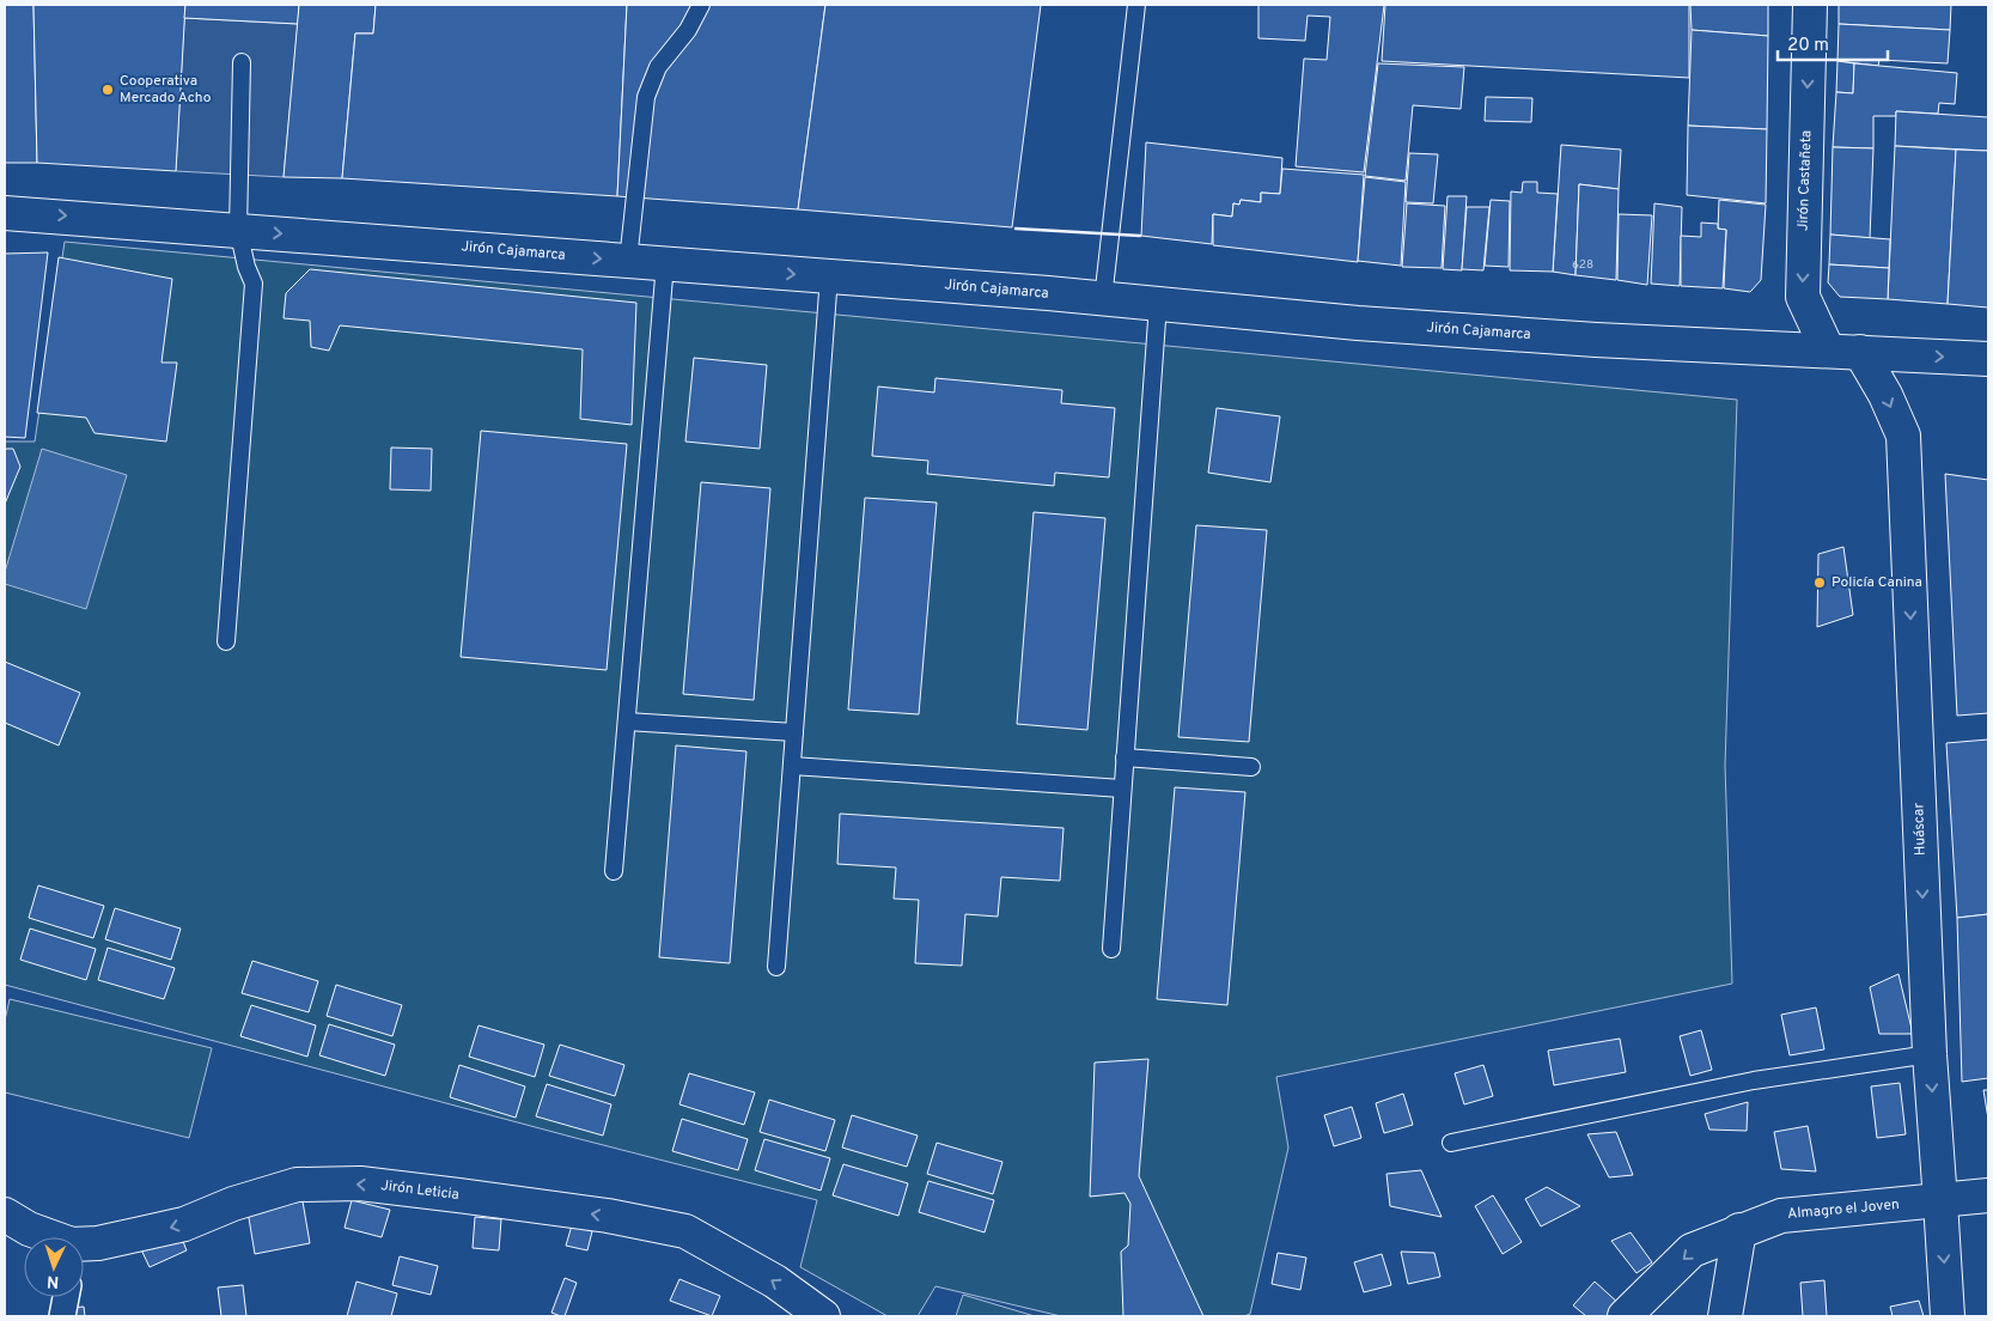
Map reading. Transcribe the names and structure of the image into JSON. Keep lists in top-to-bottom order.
{
  "streets": {
    "street": [
      "Jirón Castañeta",
      "Jirón Cajamarca",
      "Huáscar",
      "Jirón Leticia",
      "Almagro el Joven"
    ]
  },
  "crossings": [
    ["Jirón Castañeta", "Jirón Cajamarca"],
    ["Jirón Cajamarca", "Huáscar"],
    ["Huáscar", "Almagro el Joven"]
  ],
  "one_way": [
    "Jirón Castañeta",
    "Jirón Cajamarca",
    "Huáscar",
    "Jirón Leticia",
    "Almagro el Joven"
  ],
  "places": ["Cooperativa Mercado Acho", "Policía Canina"],
  "house_numbers": ["628"],
  "scale_bar": "20 m",
  "north": "bottom"
}
